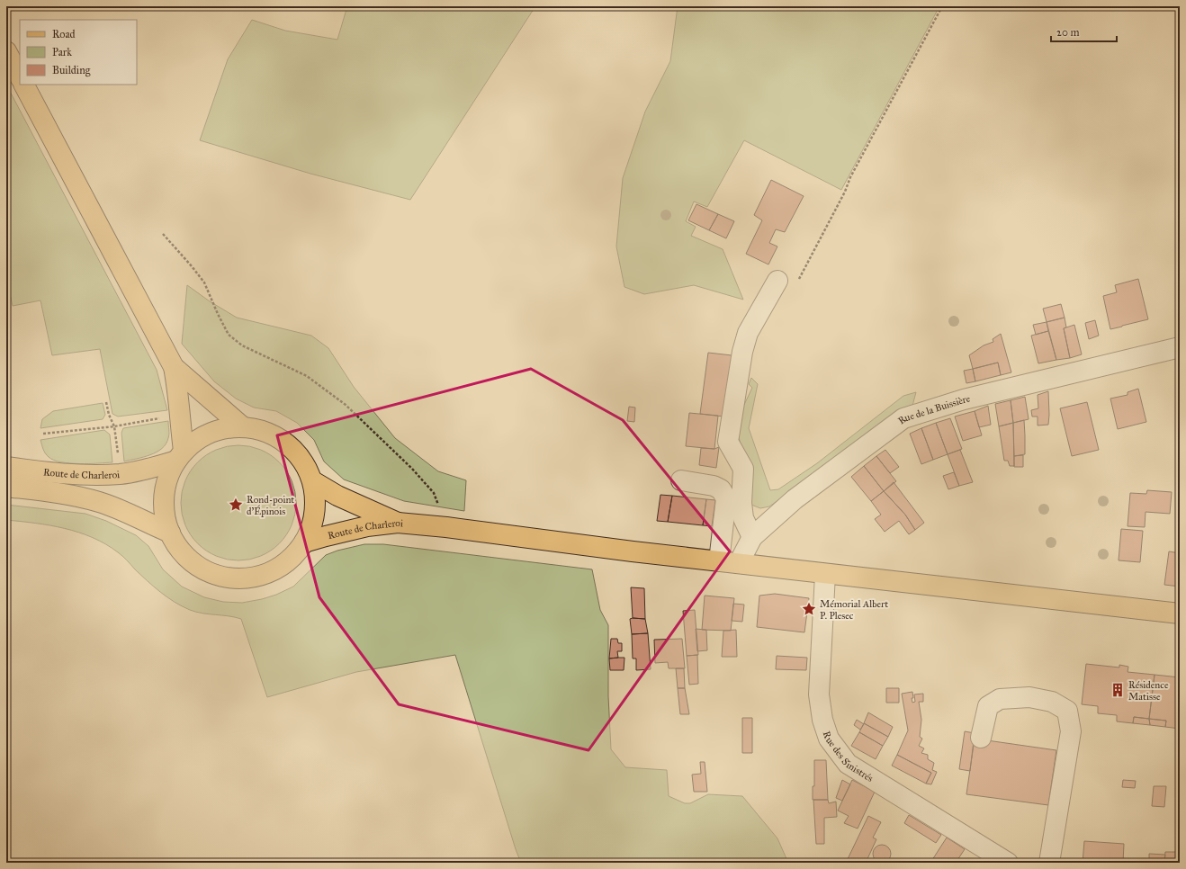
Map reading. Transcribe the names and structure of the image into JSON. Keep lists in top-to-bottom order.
{
  "streets": {
    "main road": ["Route de Charleroi"],
    "street": ["Rue de la Buissière", "Rue des Sinistrés"]
  },
  "places": {
    "place": ["Rond-point d'Épinois", "Mémorial Albert P. Plesec"],
    "building": ["Résidence Matisse"]
  },
  "legend": ["Road", "Park", "Building"],
  "scale_bar": "20 m"
}
